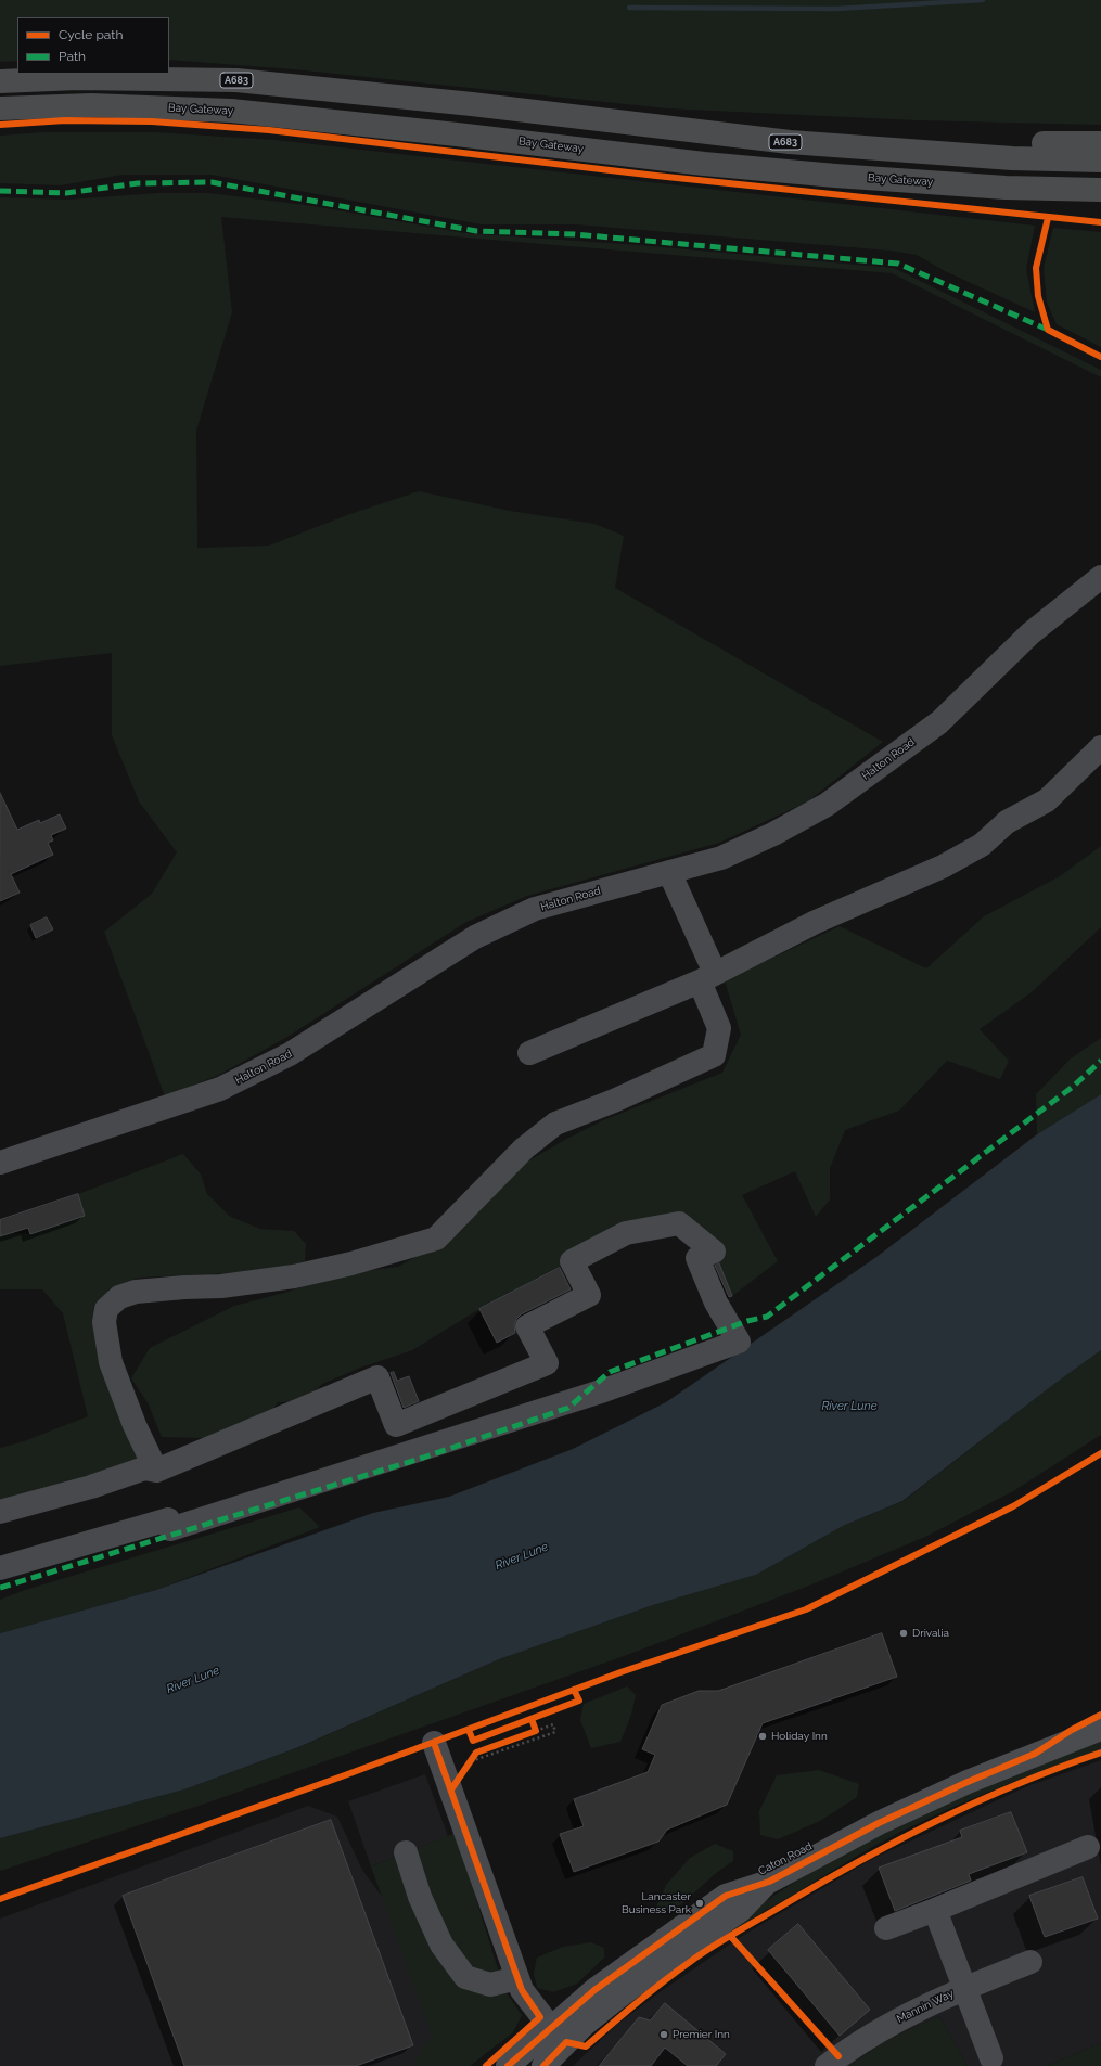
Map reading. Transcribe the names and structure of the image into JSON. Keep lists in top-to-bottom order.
{
  "streets": {
    "highway": ["A683", "Bay Gateway"],
    "main road": ["Caton Road"],
    "street": ["Halton Road", "Mannin Way"]
  },
  "water": ["River Lune"],
  "places": [
    "Drivalia",
    "Holiday Inn",
    "Lancaster Business Park",
    "Premier Inn"
  ],
  "legend": ["Cycle path", "Path"]
}
